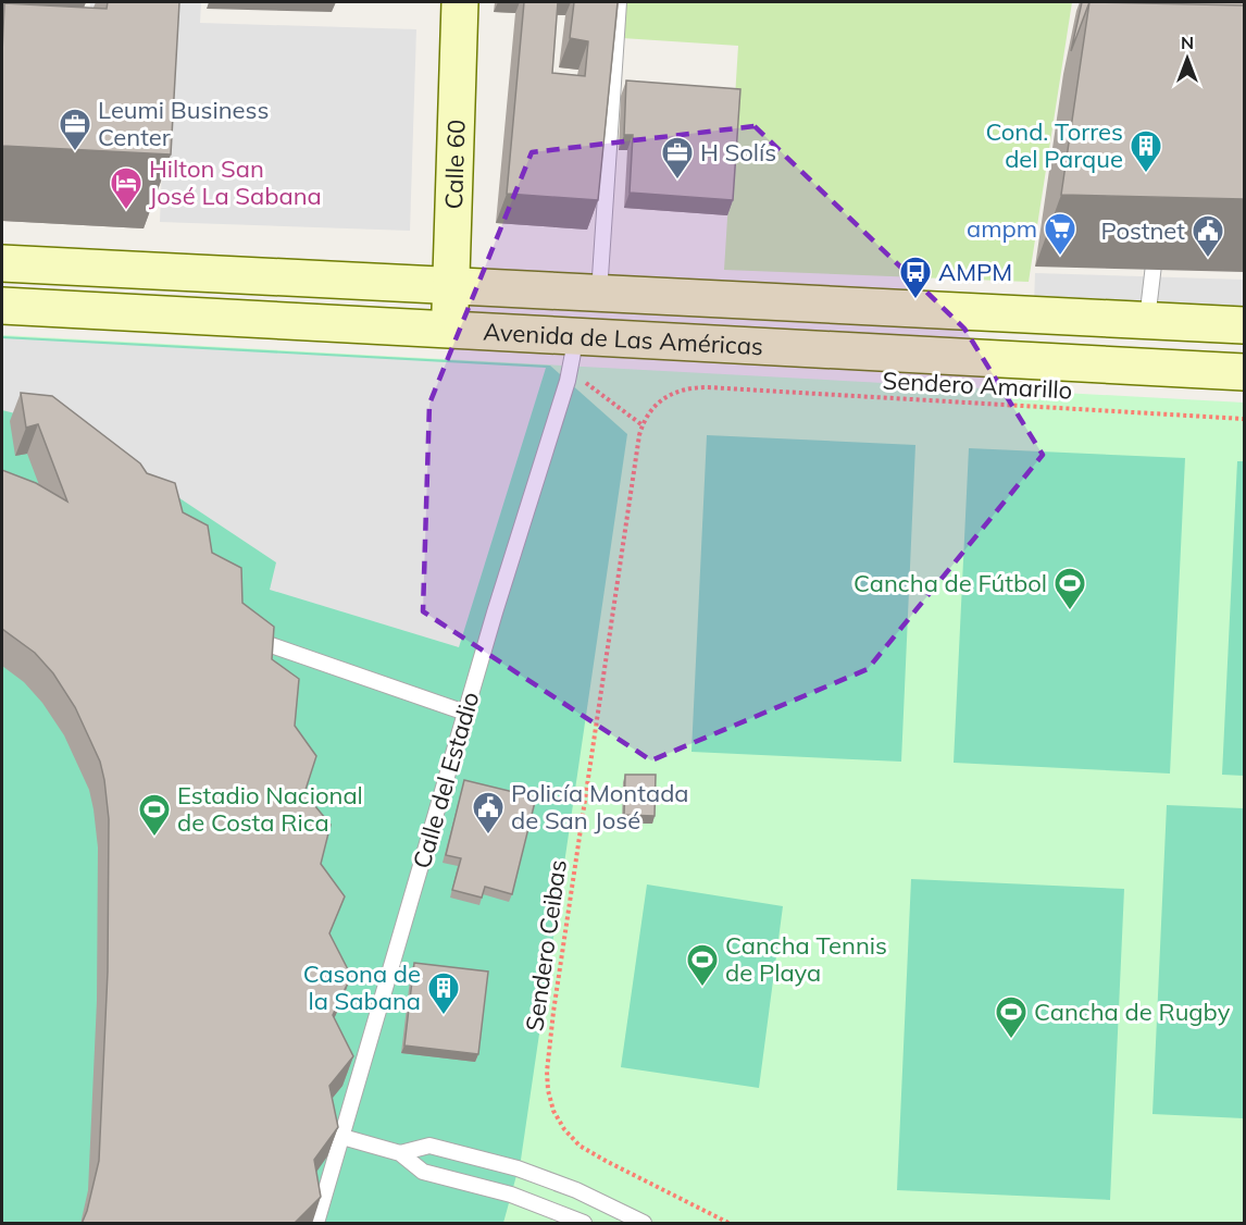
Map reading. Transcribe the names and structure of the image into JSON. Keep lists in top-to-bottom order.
{
  "streets": {
    "main road": ["Calle 60", "Avenida de Las Américas"],
    "lane": ["Calle del Estadio"],
    "path": ["Sendero Amarillo", "Sendero Ceibas"]
  },
  "crossings": [
    ["Calle 60", "Avenida de Las Américas"],
    ["Avenida de Las Américas", "Calle del Estadio"],
    ["Sendero Amarillo", "Sendero Ceibas"]
  ],
  "places": {
    "office": ["Leumi Business Center", "H Solís"],
    "building": ["Cond. Torres del Parque", "Casona de la Sabana"],
    "hotel": ["Hilton San José La Sabana"],
    "supermarket": ["ampm"],
    "public building": ["Postnet", "Policía Montada de San José"],
    "bus stop": ["AMPM"],
    "sports": [
      "Cancha de Fútbol",
      "Estadio Nacional de Costa Rica",
      "Cancha Tennis de Playa",
      "Cancha de Rugby"
    ]
  },
  "north": "top"
}
